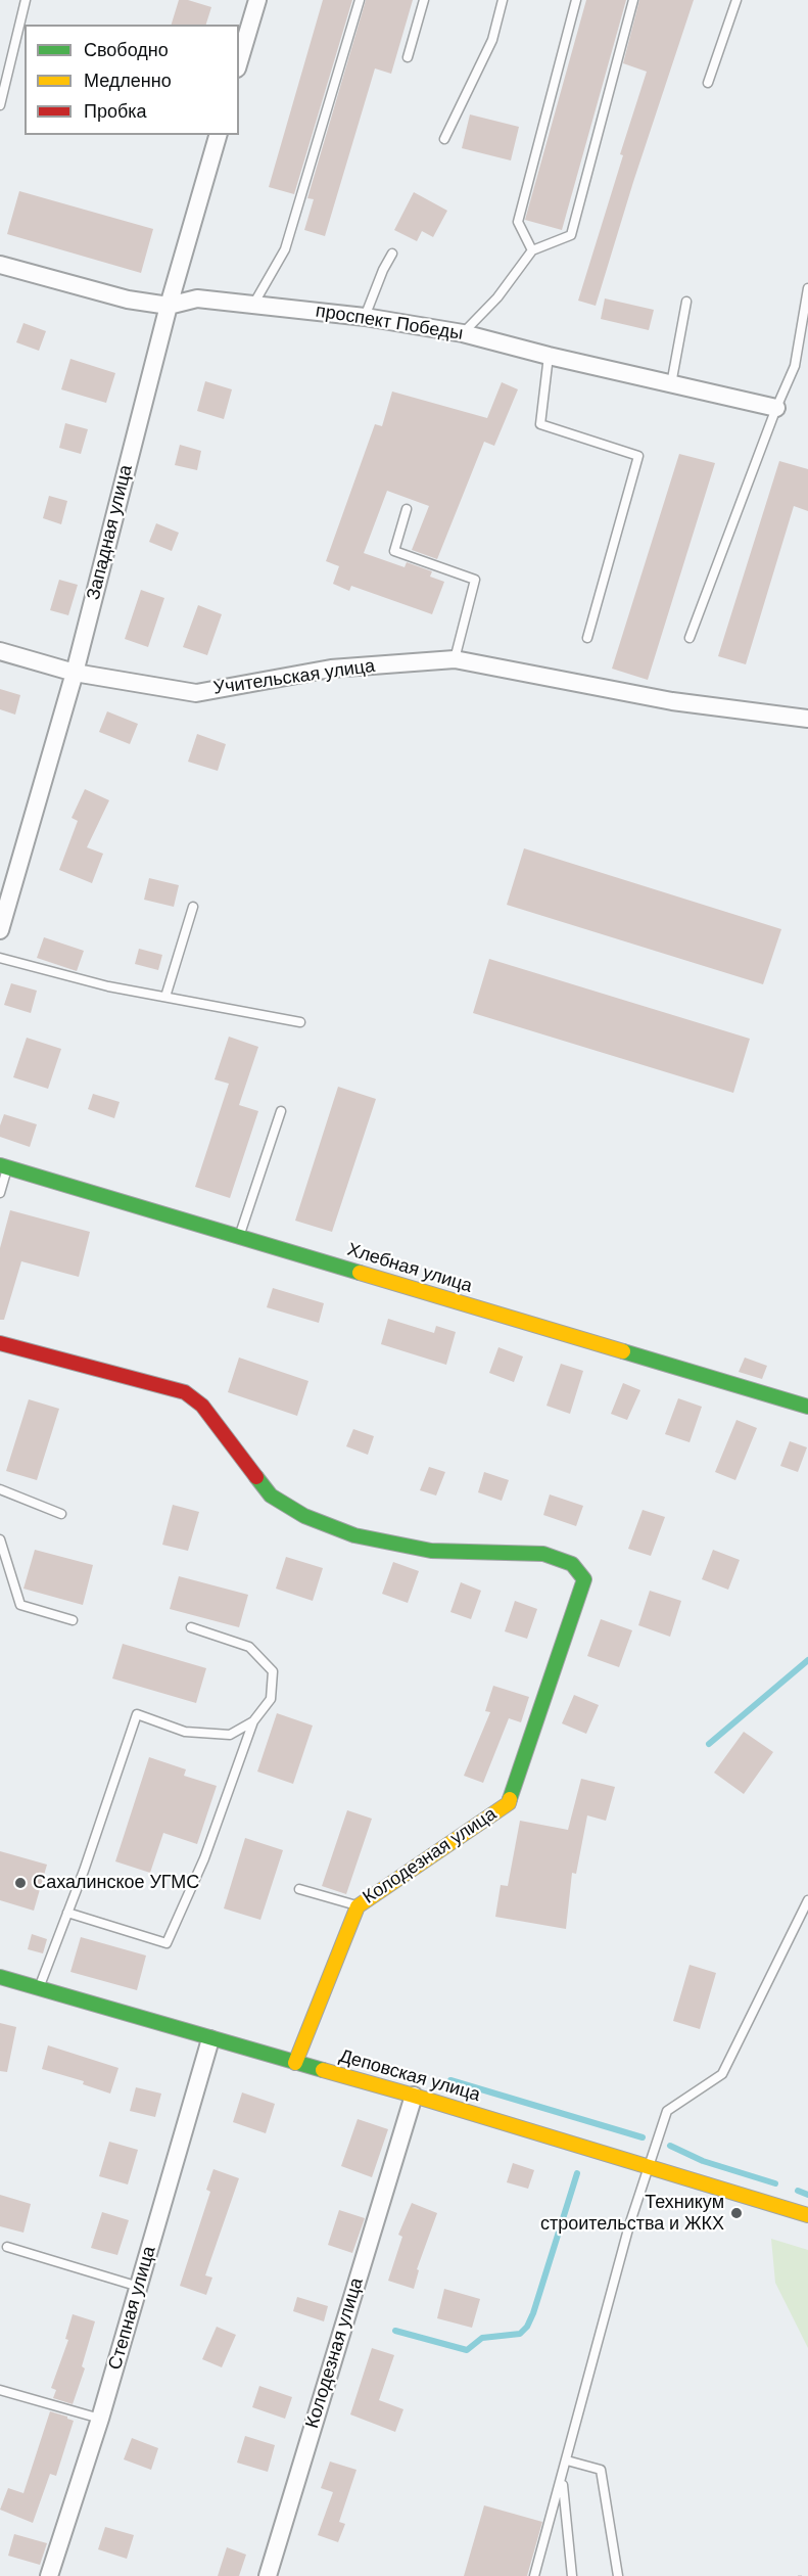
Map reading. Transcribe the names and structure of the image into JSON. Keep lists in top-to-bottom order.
{
  "streets": {
    "street": [
      "проспект Победы",
      "Западная улица",
      "Учительская улица",
      "Хлебная улица",
      "Колодезная улица",
      "Деповская улица",
      "Степная улица"
    ]
  },
  "crossings": [
    ["проспект Победы", "Западная улица"],
    ["Западная улица", "Учительская улица"],
    ["Колодезная улица", "Деповская улица"],
    ["Деповская улица", "Степная улица"]
  ],
  "places": ["Сахалинское УГМС", "Техникум строительства и ЖКХ"],
  "legend": ["Свободно", "Медленно", "Пробка"]
}
